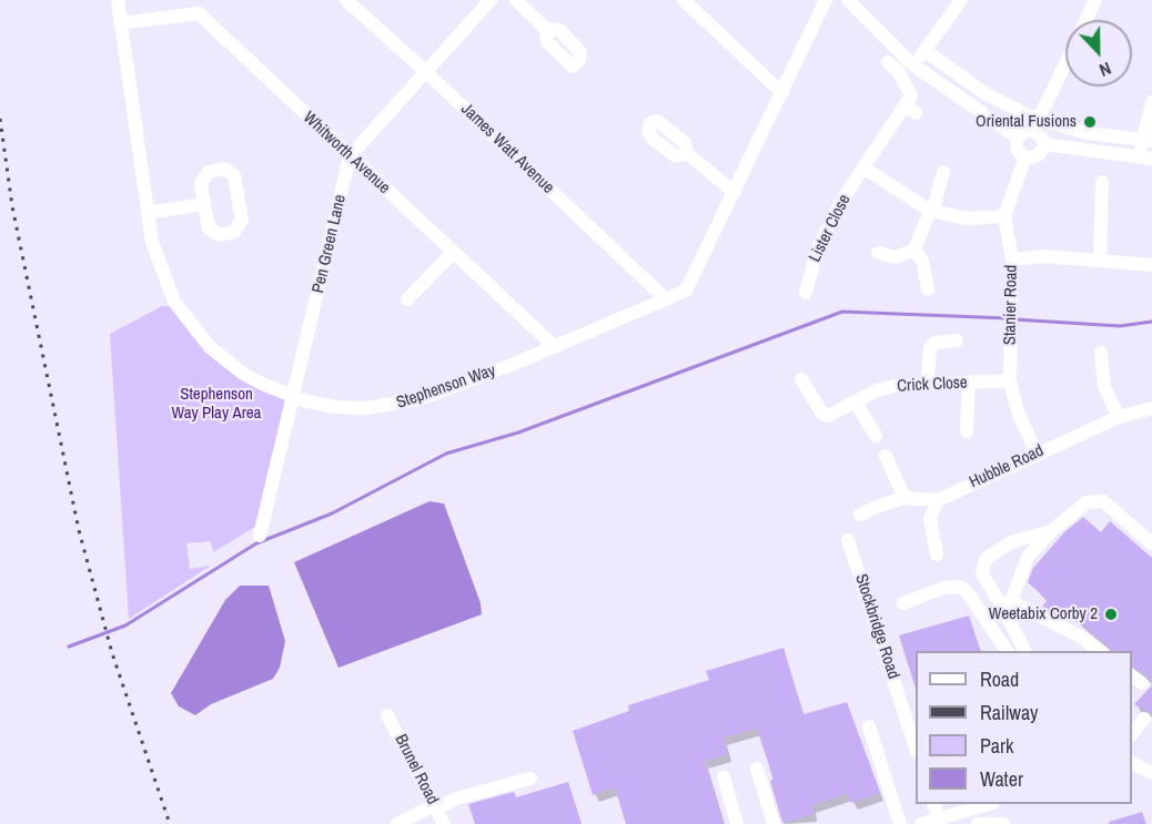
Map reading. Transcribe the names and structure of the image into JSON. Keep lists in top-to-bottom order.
{
  "streets": {
    "street": [
      "James Watt Avenue",
      "Whitworth Avenue",
      "Lister Close",
      "Pen Green Lane",
      "Stanier Road",
      "Crick Close",
      "Stephenson Way",
      "Hubble Road",
      "Stockbridge Road",
      "Brunel Road"
    ]
  },
  "crossings": [
    ["James Watt Avenue", "Pen Green Lane"],
    ["James Watt Avenue", "Stephenson Way"],
    ["Whitworth Avenue", "Pen Green Lane"],
    ["Whitworth Avenue", "Stephenson Way"],
    ["Pen Green Lane", "Stephenson Way"],
    ["Stanier Road", "Crick Close"],
    ["Stanier Road", "Hubble Road"]
  ],
  "parks": ["Stephenson Way Play Area"],
  "places": ["Oriental Fusions", "Weetabix Corby 2"],
  "legend": [
    "Road",
    "Railway",
    "Park",
    "Water"
  ],
  "north": "bottom"
}
